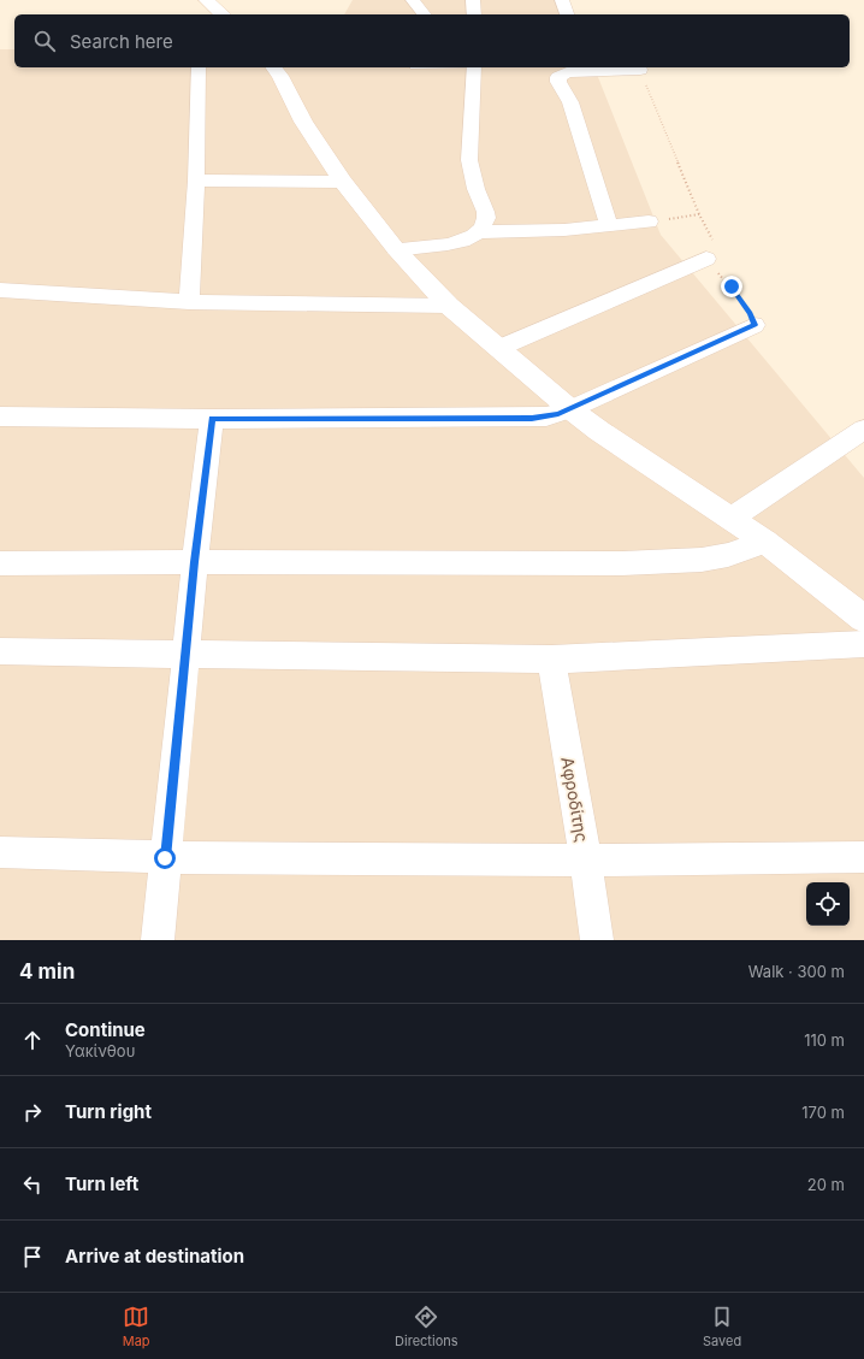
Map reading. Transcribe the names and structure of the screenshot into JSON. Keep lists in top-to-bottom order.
{
  "streets": {
    "street": ["Αφροδίτης"]
  },
  "page": {
    "search": "Search here",
    "heading": ["4 min", "Walk · 300 m"],
    "list": [
      ["Continue", "Υακίνθου", "110 m"],
      ["Turn right", "170 m"],
      ["Turn left", "20 m"],
      "Arrive at destination"
    ],
    "nav": ["Map", "Directions", "Saved"]
  }
}
